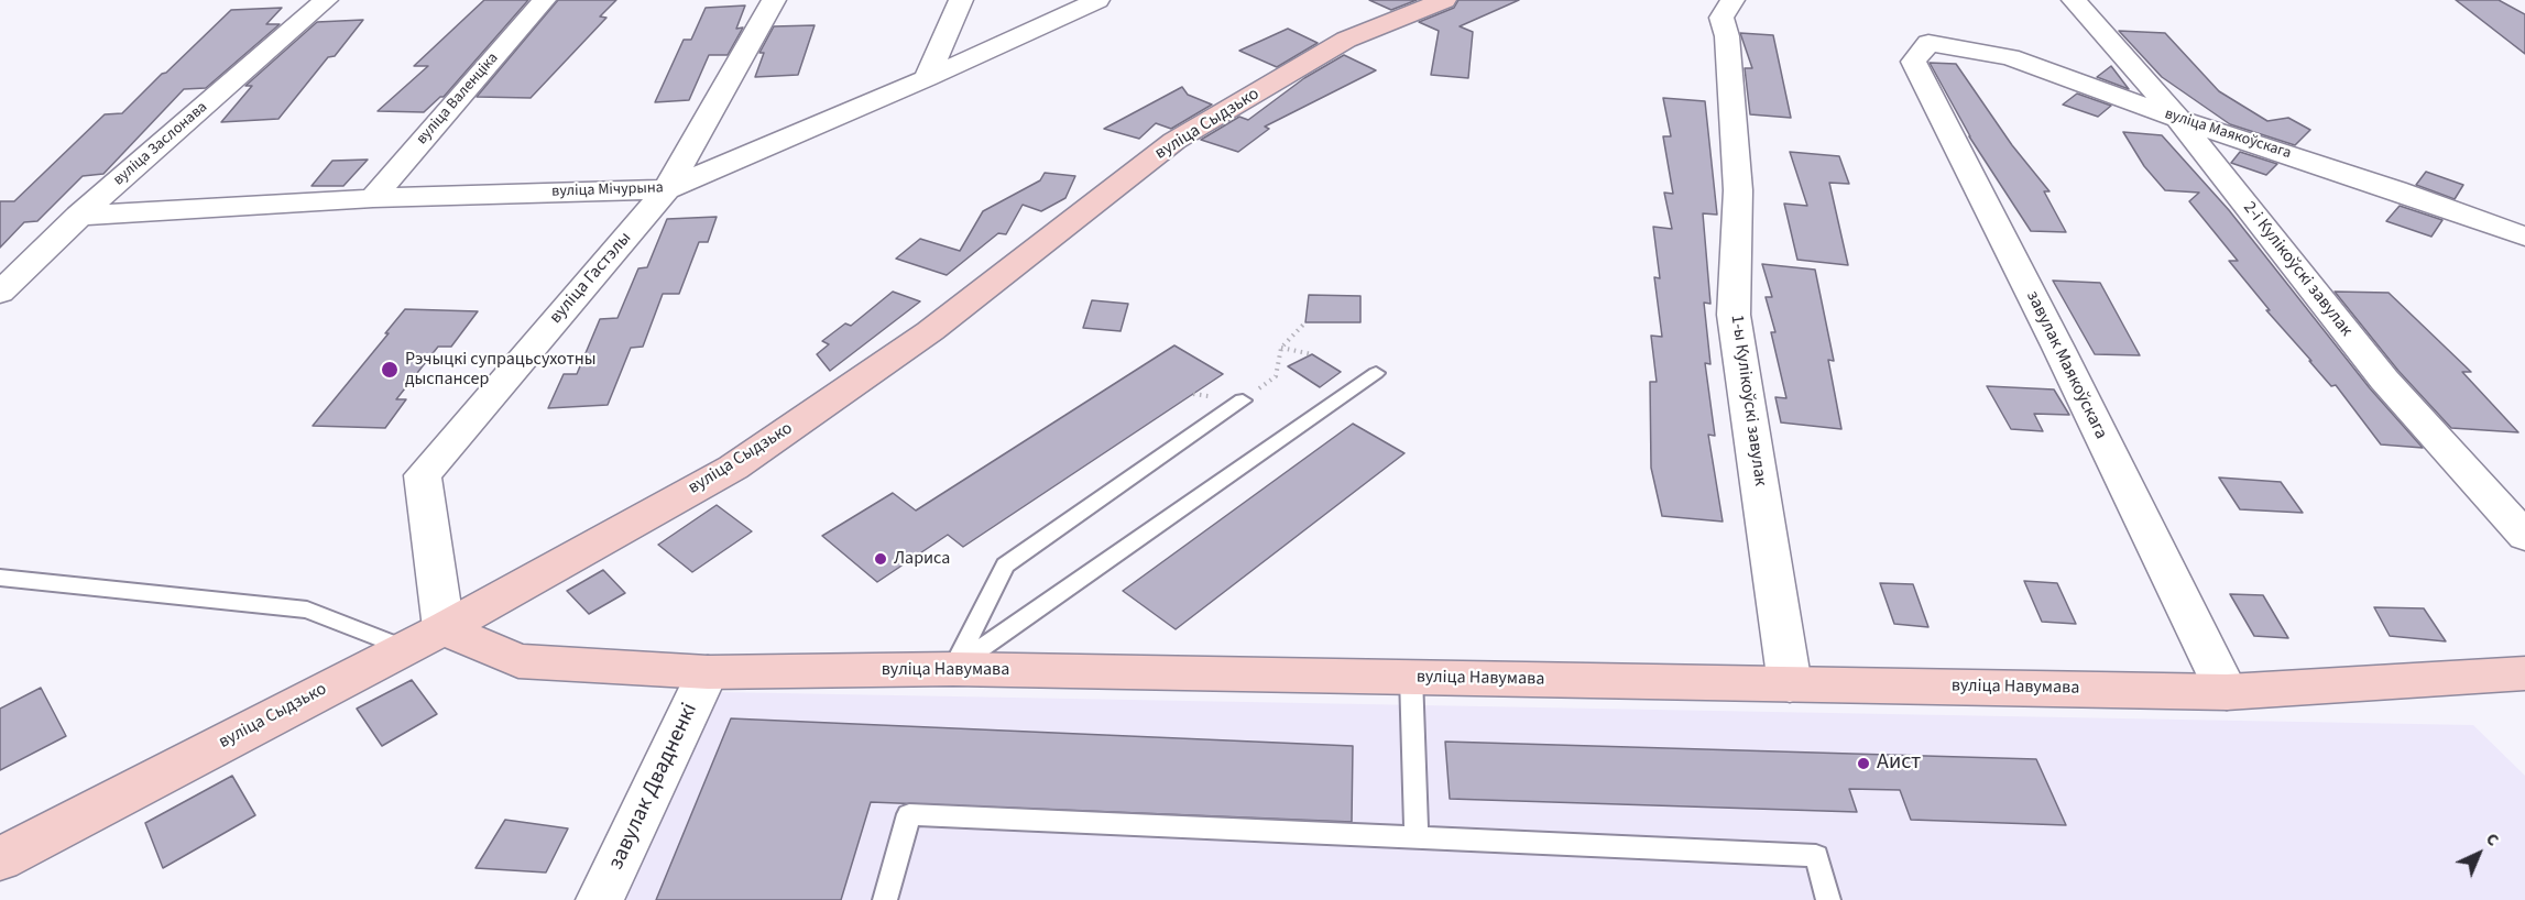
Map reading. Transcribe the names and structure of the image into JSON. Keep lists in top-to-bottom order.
{
  "streets": {
    "street": [
      "вуліца Валенціка",
      "вуліца Сыдзько",
      "вуліца Маякоўскага",
      "вуліца Заслонава",
      "вуліца Мічурына",
      "2-і Кулікоўскі завулак",
      "вуліца Гастэлы",
      "завулак Маякоўскага",
      "1-ы Кулікоўскі завулак",
      "вуліца Навумава",
      "завулак Двадненкі"
    ]
  },
  "crossings": [
    ["вуліца Валенціка", "вуліца Мічурына"],
    ["вуліца Сыдзько", "вуліца Гастэлы"],
    ["вуліца Сыдзько", "вуліца Навумава"],
    ["вуліца Маякоўскага", "2-і Кулікоўскі завулак"],
    ["вуліца Маякоўскага", "завулак Маякоўскага"],
    ["вуліца Заслонава", "вуліца Мічурына"],
    ["вуліца Мічурына", "вуліца Гастэлы"],
    ["вуліца Гастэлы", "вуліца Навумава"],
    ["завулак Маякоўскага", "вуліца Навумава"],
    ["1-ы Кулікоўскі завулак", "вуліца Навумава"],
    ["вуліца Навумава", "завулак Двадненкі"]
  ],
  "places": ["Рэчыцкі супрацьсухотны дыспансер", "Лариса", "Аист"],
  "north": "top right"
}
